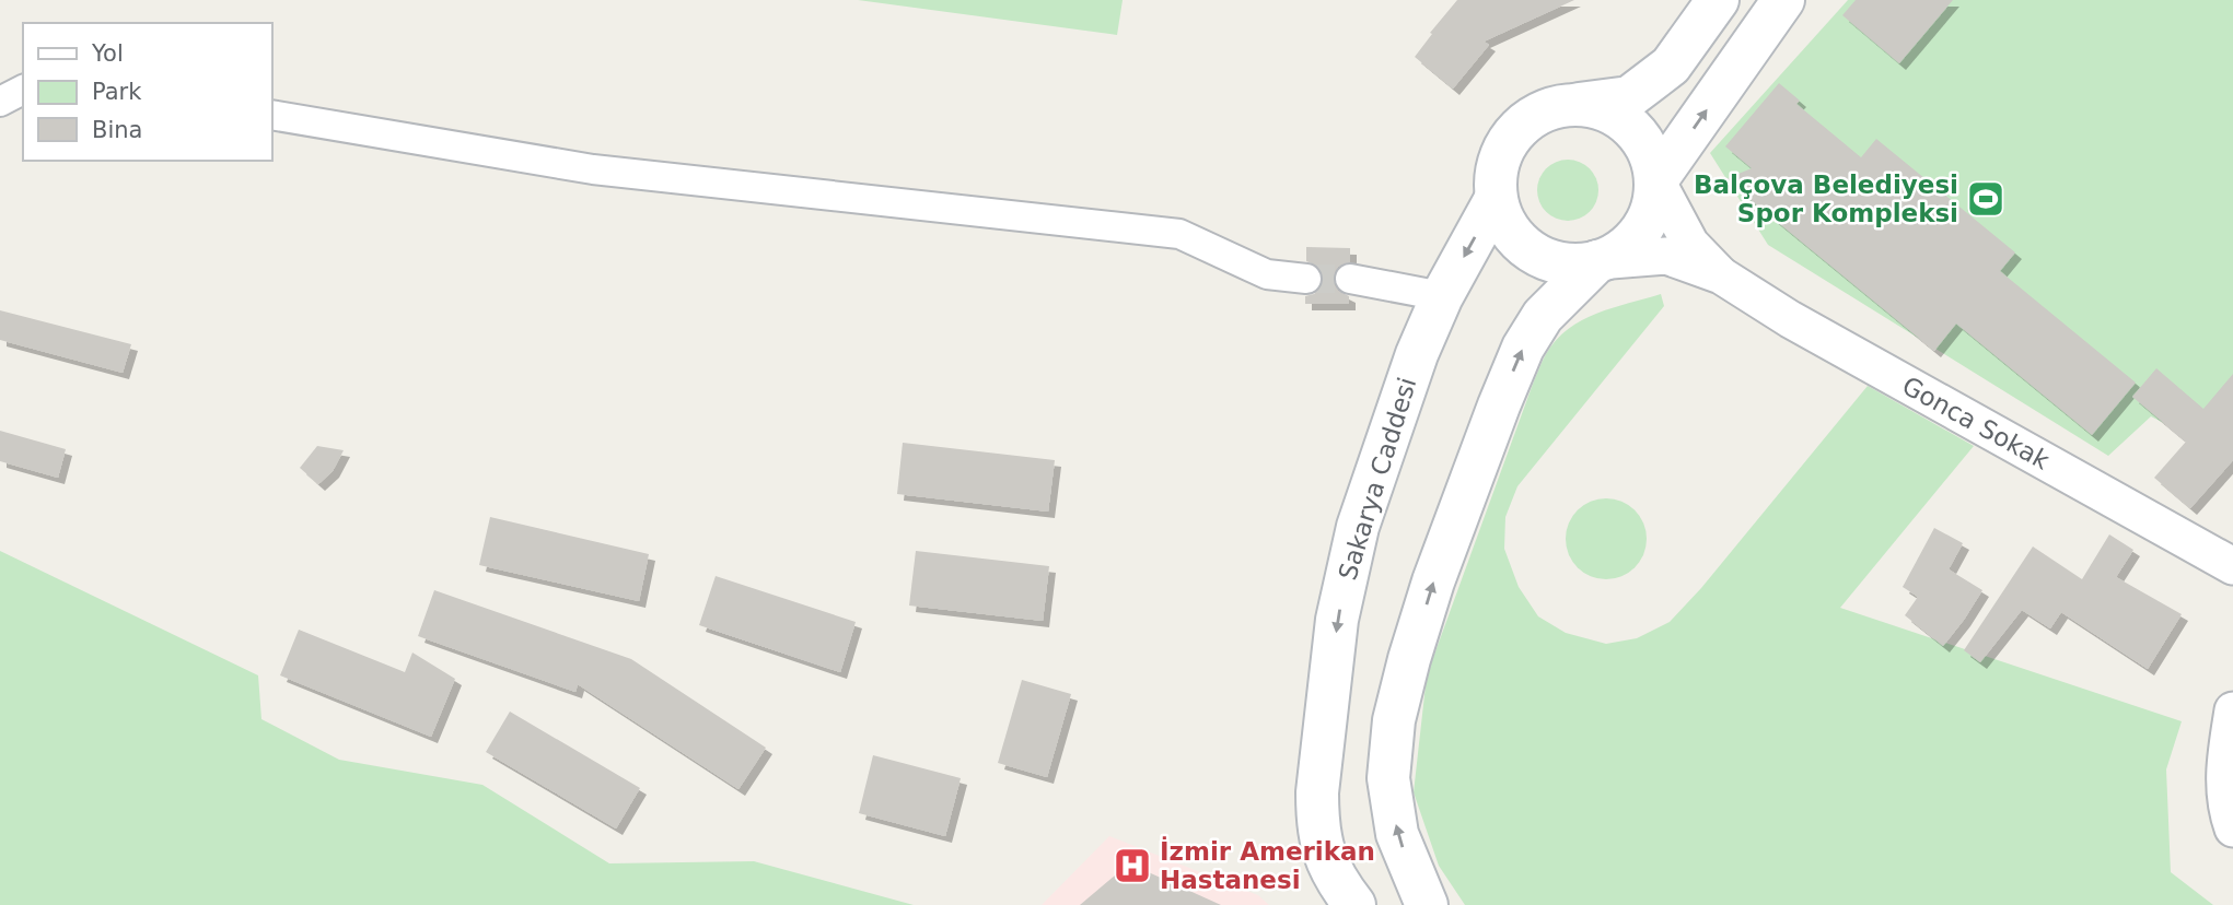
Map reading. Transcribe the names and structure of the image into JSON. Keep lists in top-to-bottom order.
{
  "streets": {
    "main road": ["Sakarya Caddesi"],
    "street": ["Gonca Sokak"]
  },
  "places": {
    "sports": ["Balçova Belediyesi Spor Kompleksi"],
    "hospital": ["İzmir Amerikan Hastanesi"]
  },
  "legend": ["Yol", "Park", "Bina"]
}
